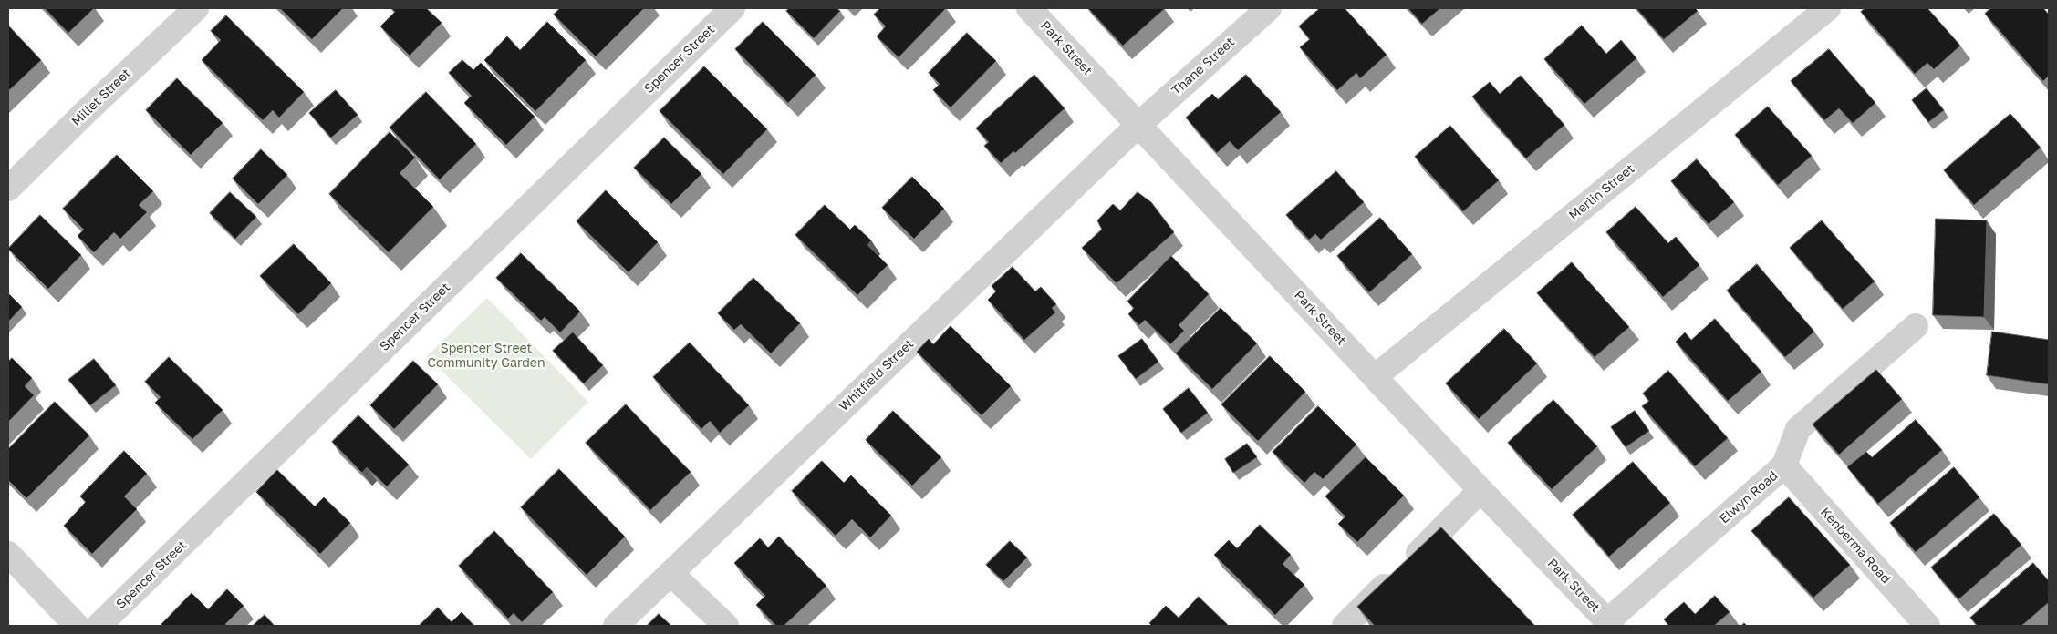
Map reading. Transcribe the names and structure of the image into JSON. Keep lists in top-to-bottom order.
{
  "streets": {
    "street": [
      "Park Street",
      "Spencer Street",
      "Thane Street",
      "Millet Street",
      "Merlin Street",
      "Whitfield Street",
      "Elwyn Road",
      "Kenberma Road"
    ]
  },
  "crossings": [
    ["Park Street", "Thane Street"],
    ["Park Street", "Merlin Street"],
    ["Park Street", "Whitfield Street"],
    ["Park Street", "Elwyn Road"],
    ["Thane Street", "Whitfield Street"],
    ["Elwyn Road", "Kenberma Road"]
  ],
  "parks": ["Spencer Street Community Garden"]
}
